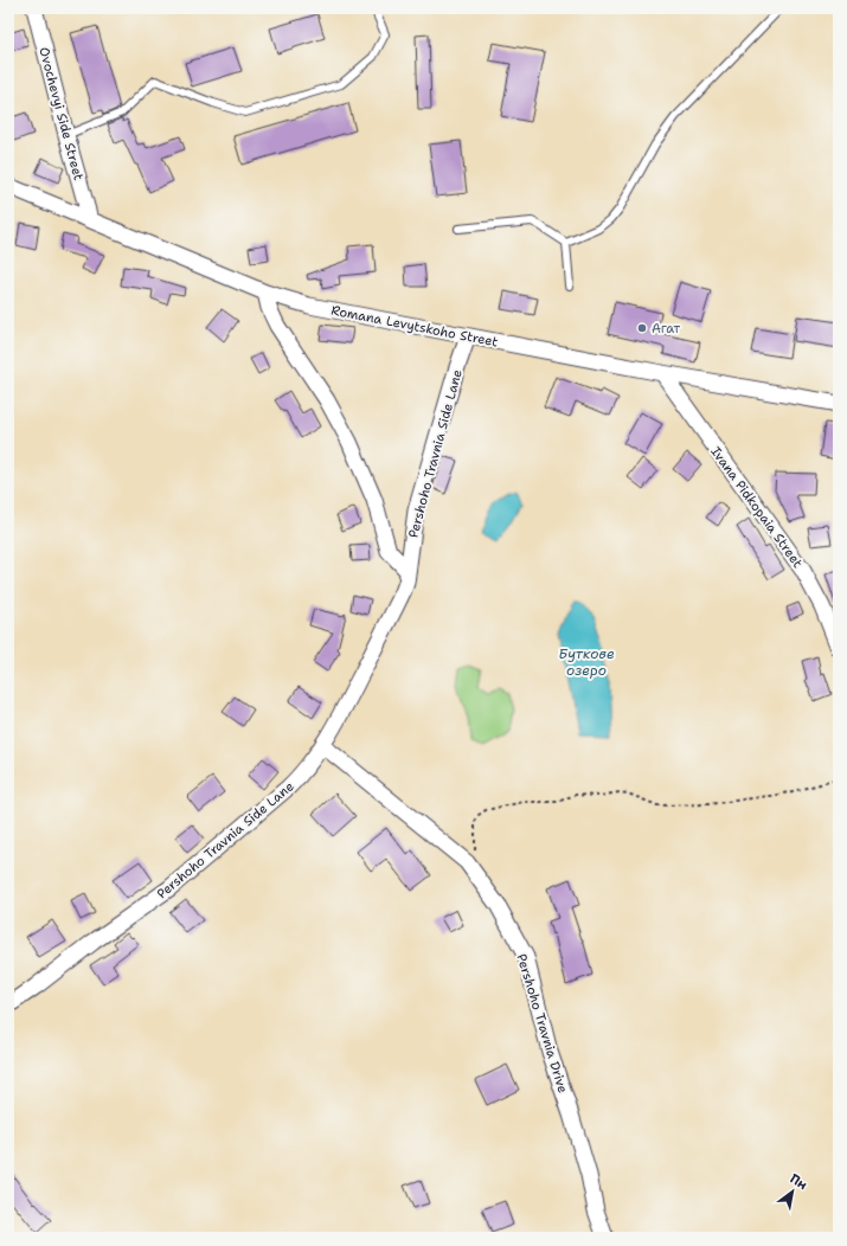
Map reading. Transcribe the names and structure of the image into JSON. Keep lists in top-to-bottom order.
{
  "streets": {
    "street": [
      "Ovochevyi Side Street",
      "Romana Levytskoho Street",
      "Pershoho Travnia Side Lane",
      "Ivana Pidkopaia Street",
      "Pershoho Travnia Drive"
    ]
  },
  "crossings": [
    ["Ovochevyi Side Street", "Romana Levytskoho Street"],
    ["Romana Levytskoho Street", "Pershoho Travnia Side Lane"],
    ["Romana Levytskoho Street", "Ivana Pidkopaia Street"],
    ["Pershoho Travnia Side Lane", "Pershoho Travnia Drive"]
  ],
  "water": ["Буткове озеро"],
  "places": ["Агат"],
  "north": "top right"
}
